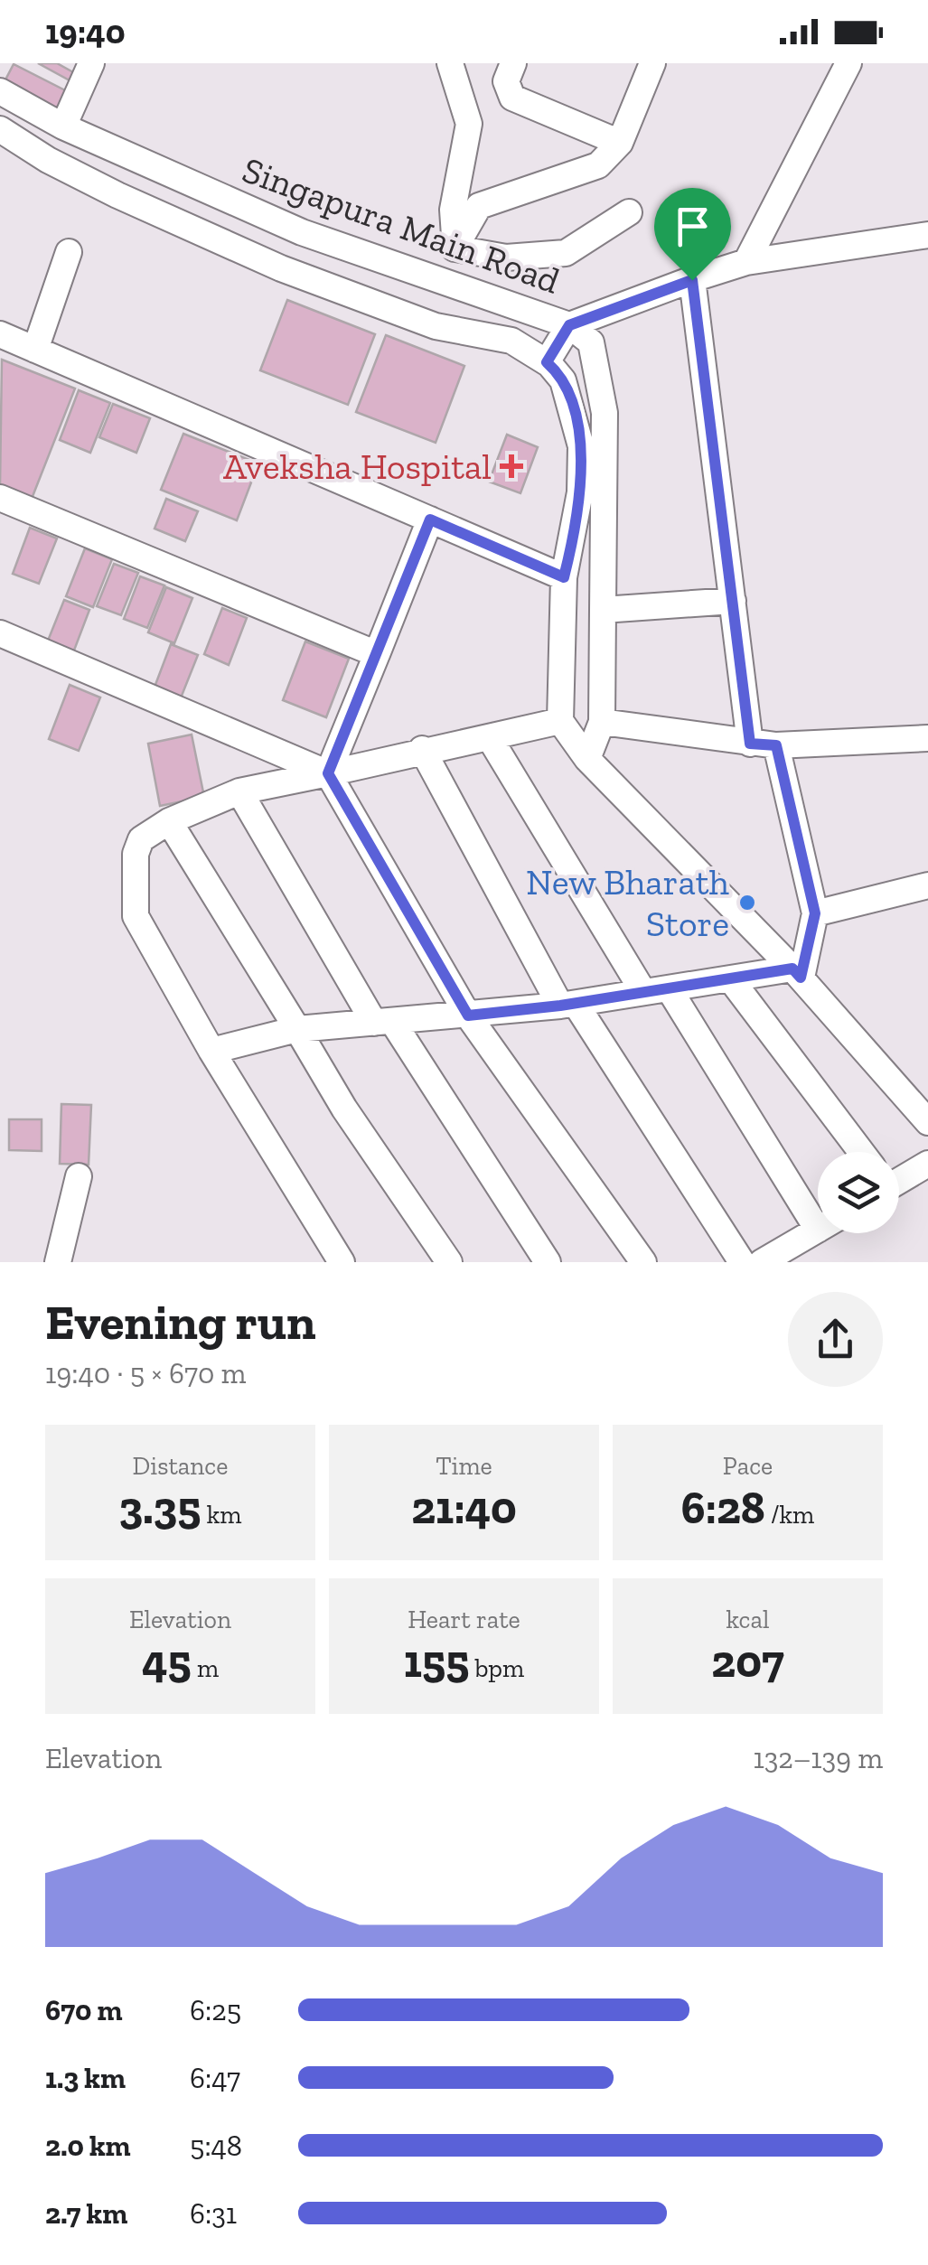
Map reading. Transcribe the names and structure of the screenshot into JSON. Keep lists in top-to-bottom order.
{
  "streets": {
    "street": ["Singapura Main Road"]
  },
  "places": {
    "health": ["Aveksha Hospital"],
    "other": ["New Bharath Store"]
  },
  "page": {
    "status": "19:40",
    "heading": ["Evening run", "19:40 · 5 × 670 m"],
    "stats": [
      ["Distance", "3.35 km"],
      ["Time", "21:40"],
      ["Pace", "6:28 /km"],
      ["Elevation", "45 m"],
      ["Heart rate", "155 bpm"],
      ["kcal", "207"]
    ],
    "chart": ["Elevation", "132–139 m"],
    "list": [
      {
        "name": "670 m",
        "note": "6:25"
      },
      {
        "name": "1.3 km",
        "note": "6:47"
      },
      {
        "name": "2.0 km",
        "note": "5:48"
      },
      {
        "name": "2.7 km",
        "note": "6:31"
      }
    ]
  }
}
